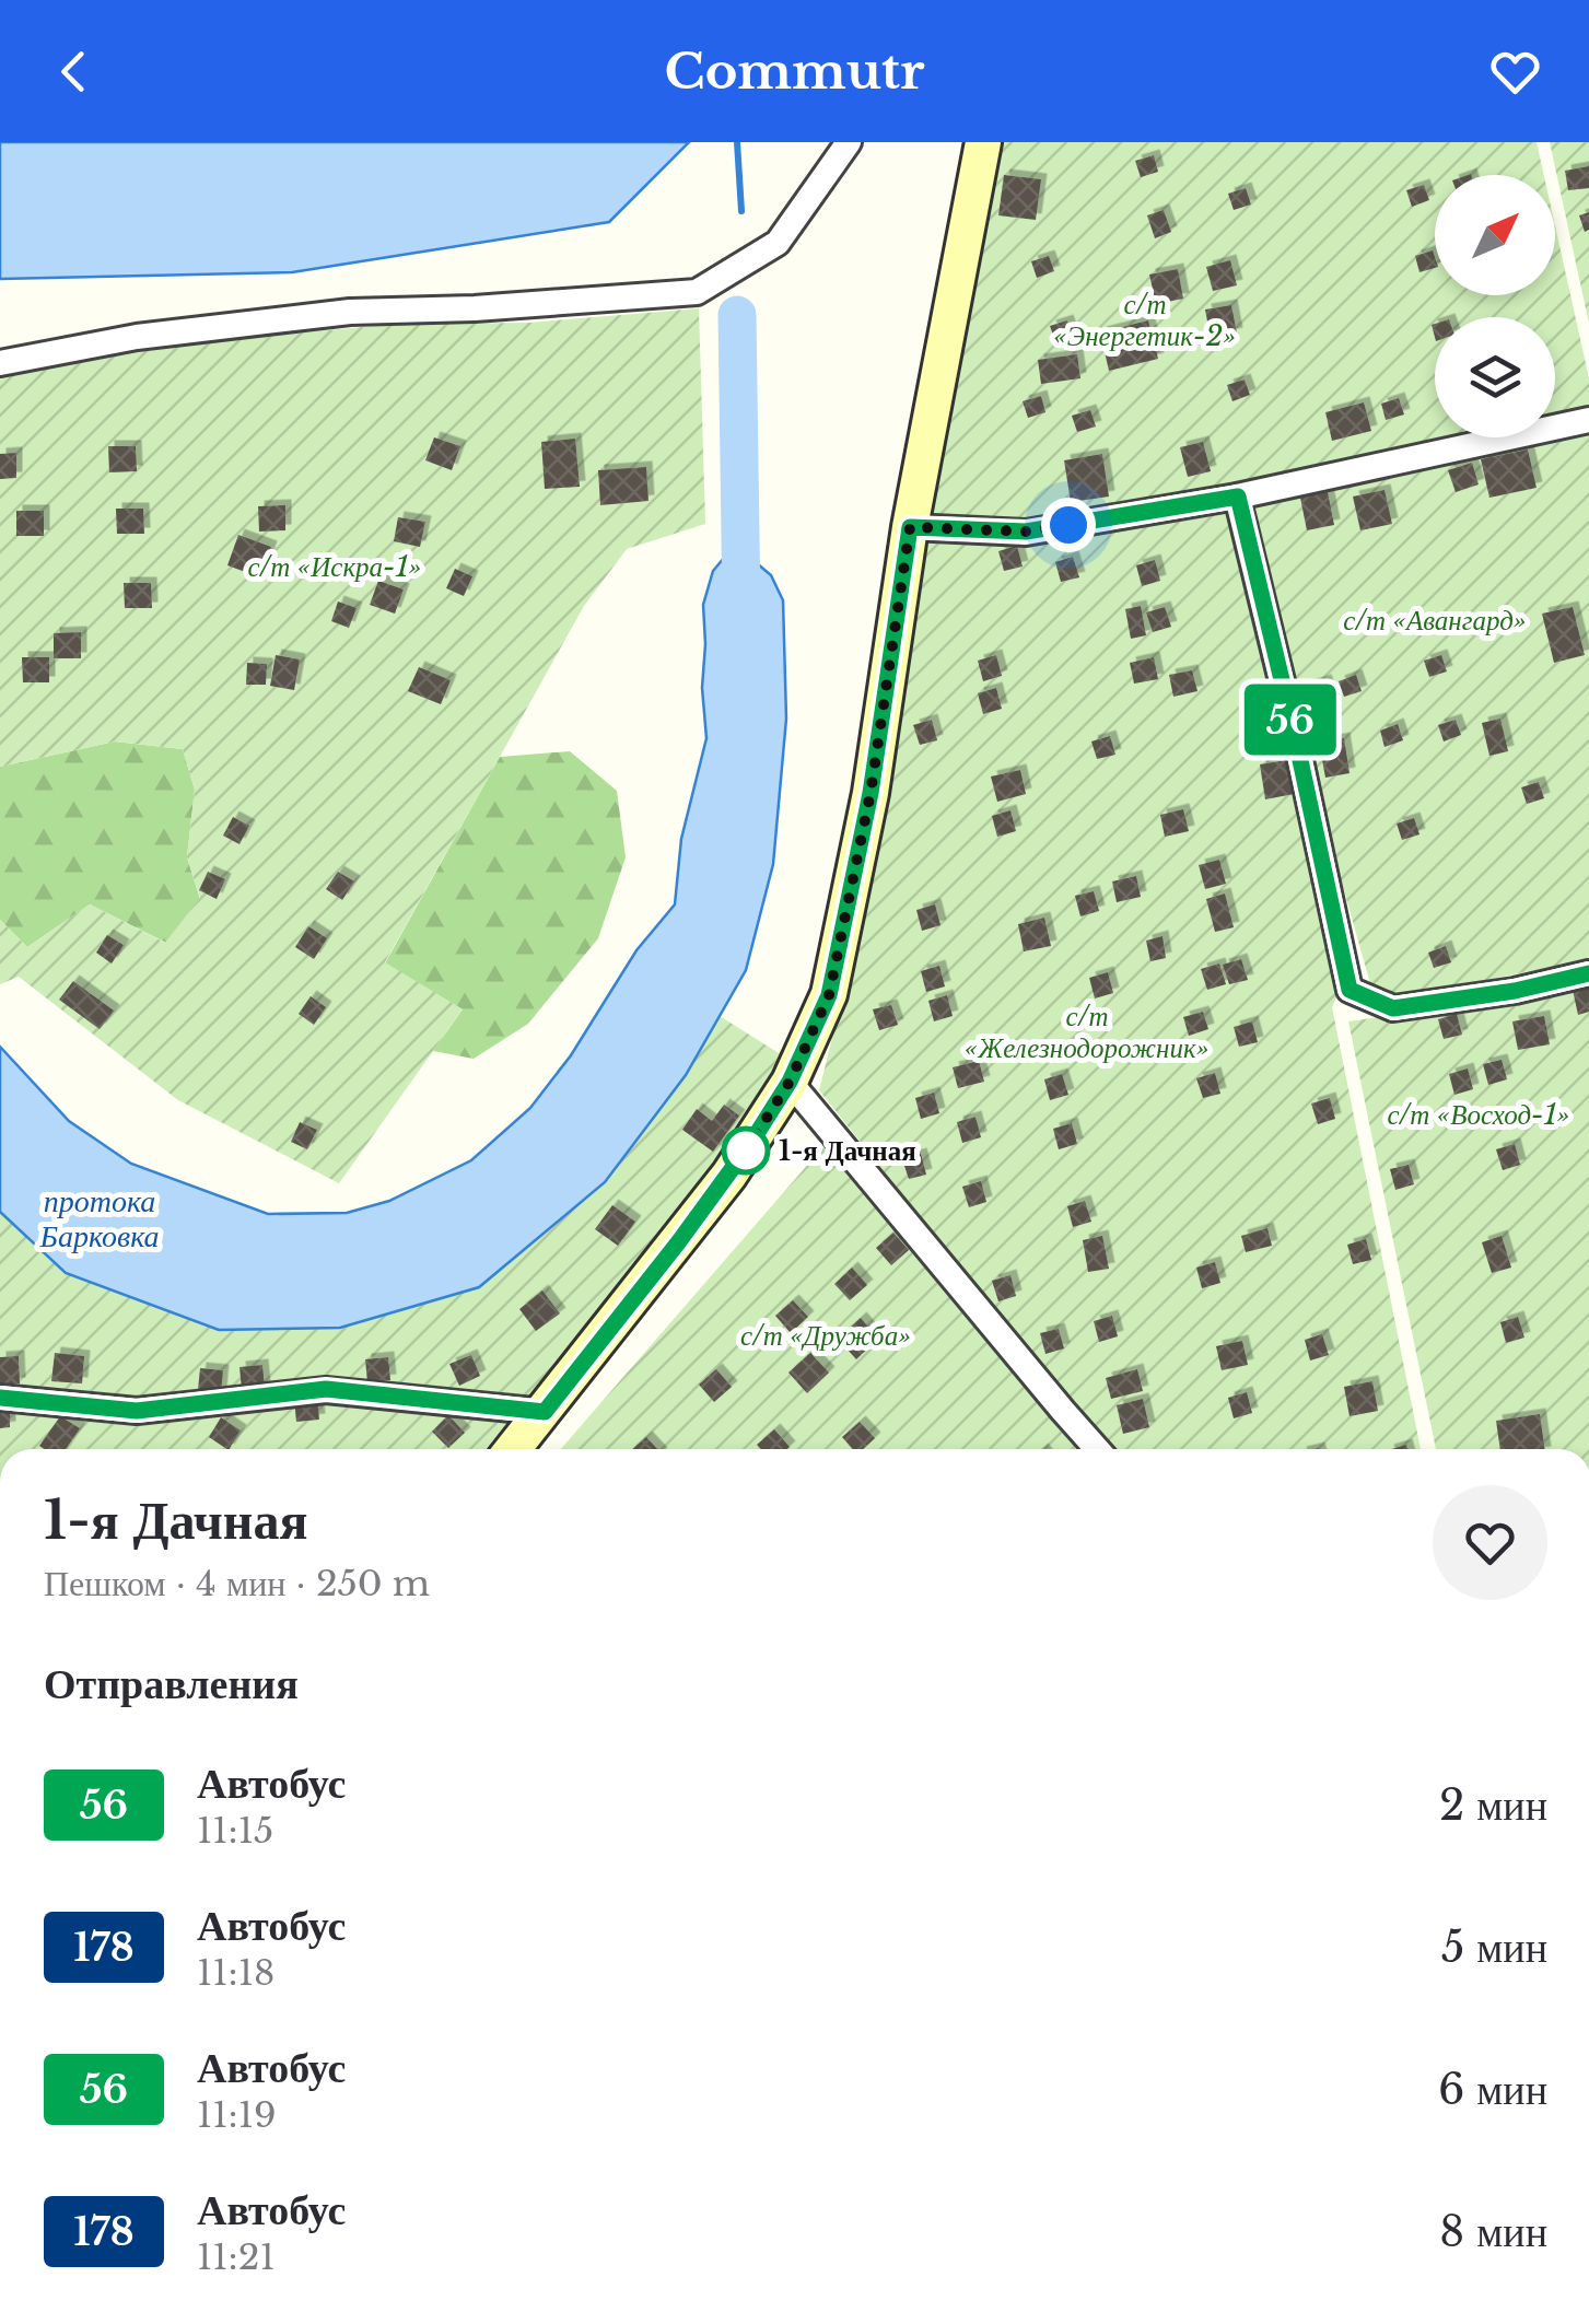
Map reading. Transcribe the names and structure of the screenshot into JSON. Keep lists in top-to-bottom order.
{
  "water": ["протока Барковка"],
  "parks": [
    "с/т «Энергетик-2»",
    "с/т «Искра-1»",
    "с/т «Авангард»",
    "с/т «Железнодорожник»",
    "с/т «Восход-1»",
    "с/т «Дружба»"
  ],
  "places": ["1-я Дачная"],
  "lines": ["bus line 56"],
  "north": "top right",
  "page": {
    "header": "Commutr",
    "on_map": "56",
    "heading": [
      ["1-я Дачная", "Пешком · 4 мин · 250 m"],
      "Отправления"
    ],
    "list": [
      {
        "mark": "56",
        "name": "Автобус",
        "note": "11:15",
        "value": "2 мин"
      },
      {
        "mark": "178",
        "name": "Автобус",
        "note": "11:18",
        "value": "5 мин"
      },
      {
        "mark": "56",
        "name": "Автобус",
        "note": "11:19",
        "value": "6 мин"
      },
      {
        "mark": "178",
        "name": "Автобус",
        "note": "11:21",
        "value": "8 мин"
      }
    ]
  }
}
